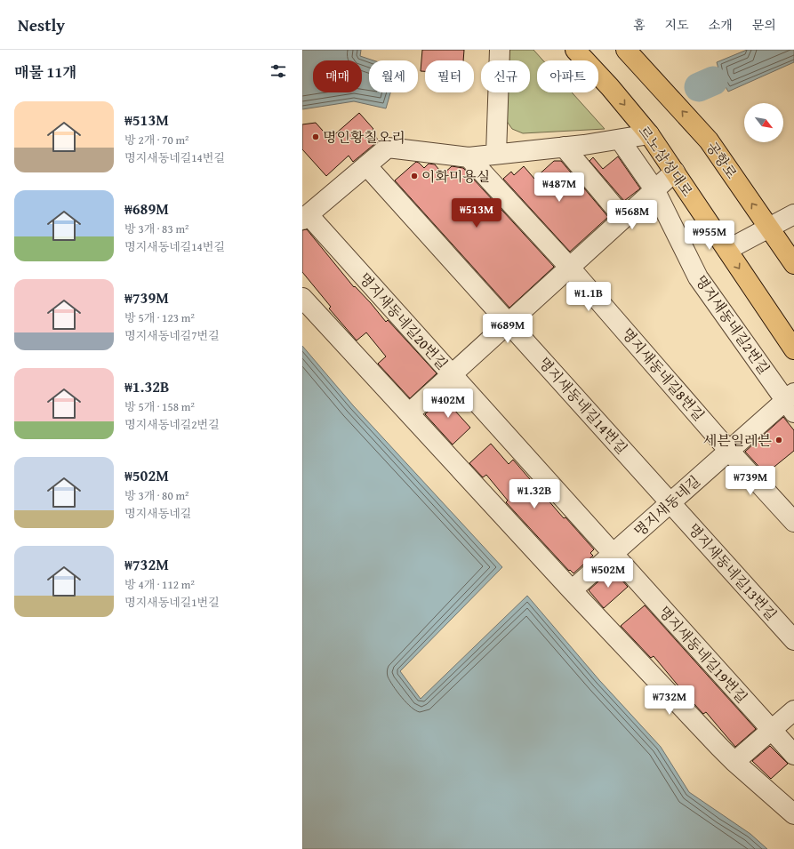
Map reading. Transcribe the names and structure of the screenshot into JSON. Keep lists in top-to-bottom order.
{
  "streets": {
    "main road": ["공항로", "르노삼성대로"],
    "street": [
      "명지새동네길20번길",
      "명지새동네길2번길",
      "명지새동네길8번길",
      "명지새동네길14번길",
      "명지새동네길",
      "명지새동네길13번길",
      "명지새동네길19번길"
    ]
  },
  "crossings": [
    ["명지새동네길20번길", "명지새동네길"],
    ["명지새동네길20번길", "명지새동네길19번길"],
    ["명지새동네길2번길", "명지새동네길"],
    ["명지새동네길8번길", "명지새동네길"],
    ["명지새동네길14번길", "명지새동네길"],
    ["명지새동네길14번길", "명지새동네길13번길"],
    ["명지새동네길", "명지새동네길13번길"],
    ["명지새동네길", "명지새동네길19번길"]
  ],
  "one_way": ["공항로", "르노삼성대로"],
  "places": ["명인황칠오리", "이화미용실", "세븐일레븐"],
  "north": "bottom right",
  "page": {
    "header": "Nestly",
    "nav": [
      "홈",
      "지도",
      "소개",
      "문의"
    ],
    "heading": "매물 11개",
    "chip": [
      "매매",
      "월세",
      "필터",
      "신규",
      "아파트"
    ],
    "list": [
      {
        "name": "₩513M",
        "note": "방 2개 · 70 m² · 명지새동네길14번길"
      },
      {
        "name": "₩689M",
        "note": "방 3개 · 83 m² · 명지새동네길14번길"
      },
      {
        "name": "₩739M",
        "note": "방 5개 · 123 m² · 명지새동네길7번길"
      },
      {
        "name": "₩1.32B",
        "note": "방 5개 · 158 m² · 명지새동네길2번길"
      },
      {
        "name": "₩502M",
        "note": "방 3개 · 80 m² · 명지새동네길"
      },
      {
        "name": "₩732M",
        "note": "방 4개 · 112 m² · 명지새동네길1번길"
      }
    ],
    "price": [
      "₩487M",
      "₩513M",
      "₩568M",
      "₩955M",
      "₩1.1B",
      "₩689M",
      "₩402M",
      "₩739M",
      "₩1.32B",
      "₩502M",
      "₩732M"
    ]
  }
}
